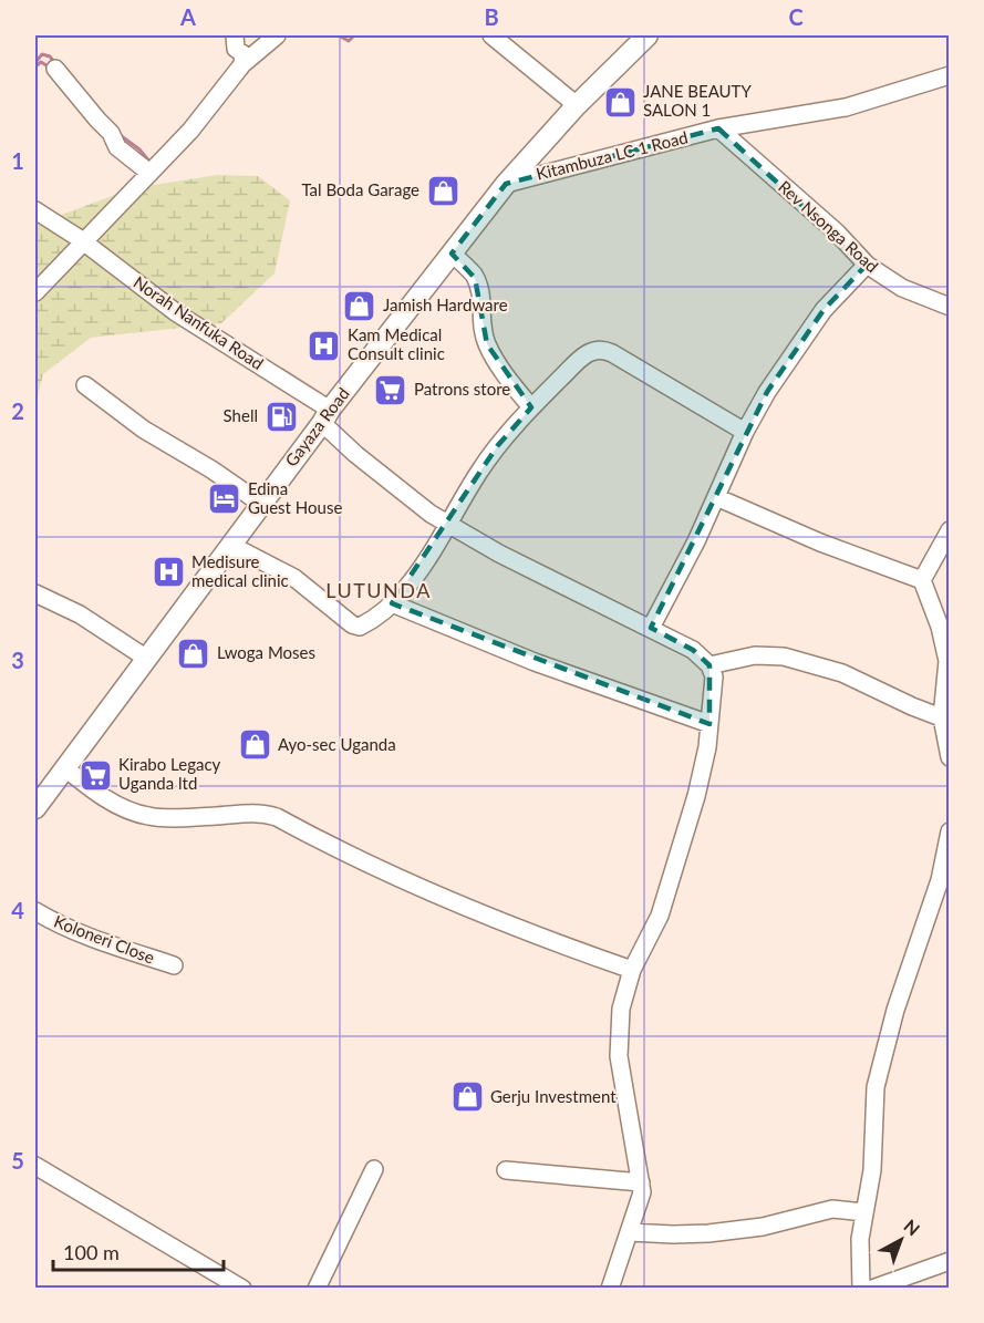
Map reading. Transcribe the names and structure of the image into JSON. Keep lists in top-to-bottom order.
{
  "streets": {
    "main road": ["Gayaza Road"],
    "street": [
      "Kitambuza LC 1 Road",
      "Rev Nsonga Road",
      "Norah Nanfuka Road",
      "Koloneri Close"
    ]
  },
  "crossings": [
    ["Kitambuza LC 1 Road", "Rev Nsonga Road"],
    ["Kitambuza LC 1 Road", "Gayaza Road"],
    ["Norah Nanfuka Road", "Gayaza Road"]
  ],
  "districts": ["LUTUNDA"],
  "places": {
    "shop": [
      "JANE BEAUTY SALON 1",
      "Tal Boda Garage",
      "Jamish Hardware",
      "Lwoga Moses",
      "Ayo-sec Uganda",
      "Gerju Investment"
    ],
    "hospital": ["Kam Medical Consult clinic", "Medisure medical clinic"],
    "supermarket": ["Patrons store", "Kirabo Legacy Uganda ltd"],
    "fuel station": ["Shell"],
    "hotel": ["Edina Guest House"]
  },
  "scale_bar": "100 m",
  "north": "top right",
  "grid": {
    "columns": ["A", "B", "C"],
    "rows": [
      "1",
      "2",
      "3",
      "4",
      "5"
    ]
  }
}
